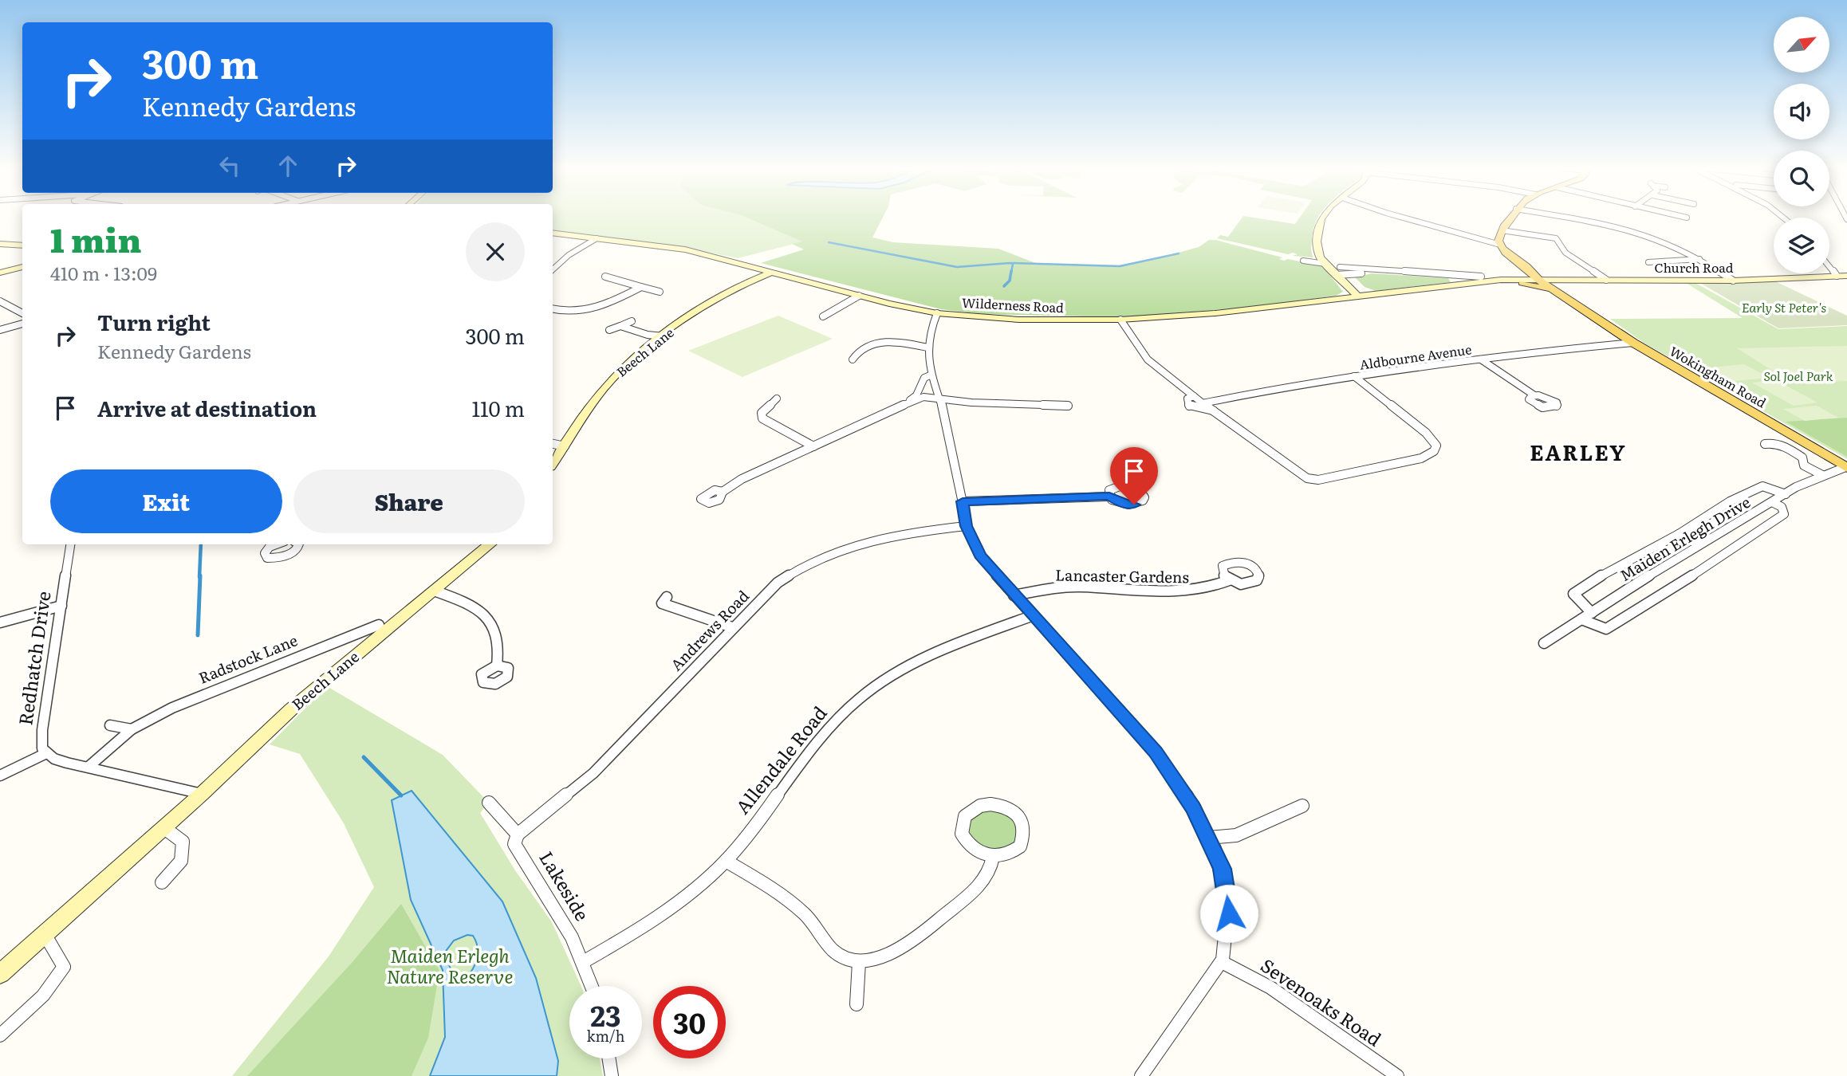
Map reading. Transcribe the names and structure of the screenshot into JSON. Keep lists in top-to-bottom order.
{
  "streets": {
    "main road": [
      "Church Road",
      "Wilderness Road",
      "Beech Lane",
      "Wokingham Road"
    ],
    "street": [
      "Aldbourne Avenue",
      "Maiden Erlegh Drive",
      "Lancaster Gardens",
      "Andrews Road",
      "Redhatch Drive",
      "Radstock Lane",
      "Allendale Road",
      "Lakeside",
      "Sevenoaks Road"
    ]
  },
  "crossings": [
    ["Church Road", "Wilderness Road"],
    ["Church Road", "Wokingham Road"],
    ["Wilderness Road", "Beech Lane"],
    ["Wilderness Road", "Wokingham Road"],
    ["Aldbourne Avenue", "Wokingham Road"],
    ["Wokingham Road", "Maiden Erlegh Drive"],
    ["Andrews Road", "Lakeside"],
    ["Allendale Road", "Lakeside"]
  ],
  "districts": ["EARLEY"],
  "parks": ["Early St Peter's", "Sol Joel Park", "Maiden Erlegh Nature Reserve"],
  "north": "top right",
  "page": {
    "turn": ["300 m", "Kennedy Gardens"],
    "heading": ["1 min", "410 m · 13:09"],
    "list": [
      {
        "name": "Turn right",
        "note": "Kennedy Gardens",
        "value": "300 m"
      },
      {
        "name": "Arrive at destination",
        "value": "110 m"
      }
    ],
    "buttons": ["Exit", "Share"],
    "speed": "23 km/h",
    "limit": "30"
  }
}
